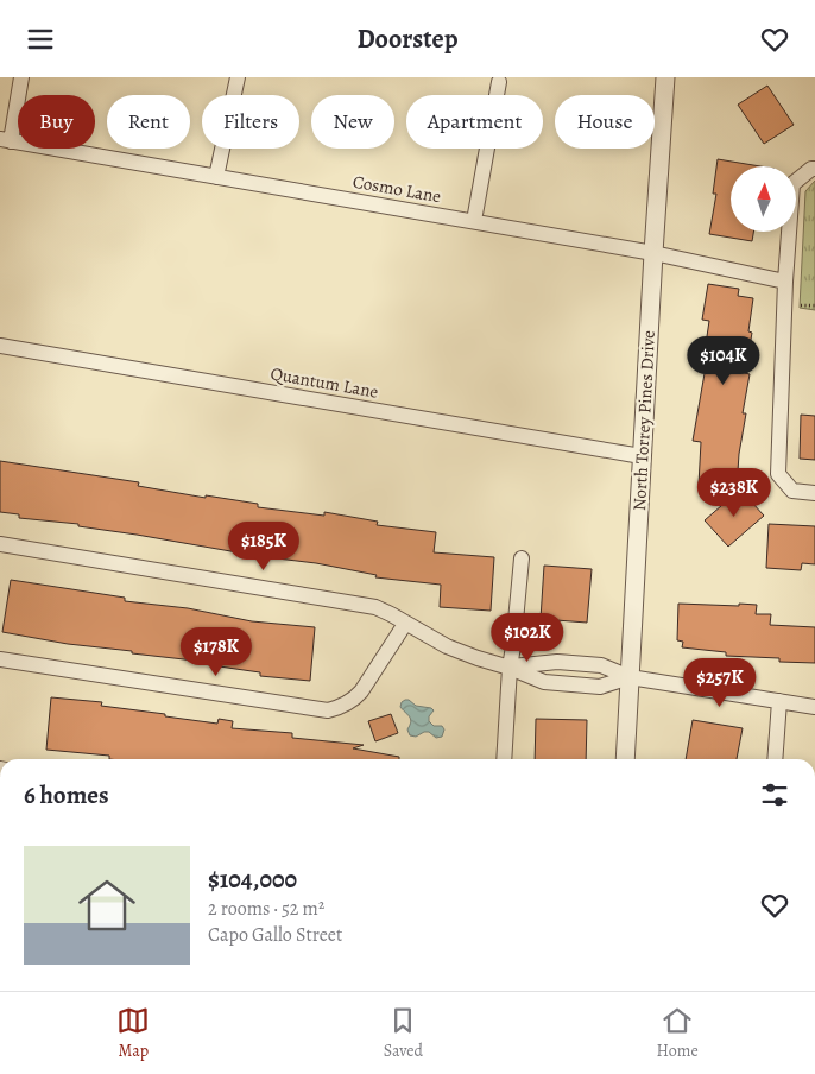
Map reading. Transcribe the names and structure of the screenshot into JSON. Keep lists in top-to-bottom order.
{
  "streets": {
    "street": ["Cosmo Lane", "Quantum Lane", "North Torrey Pines Drive"]
  },
  "crossings": [
    ["Cosmo Lane", "North Torrey Pines Drive"],
    ["Quantum Lane", "North Torrey Pines Drive"]
  ],
  "north": "top",
  "page": {
    "header": "Doorstep",
    "chip": [
      "Buy",
      "Rent",
      "Filters",
      "New",
      "Apartment",
      "House"
    ],
    "price": [
      "$104K",
      "$238K",
      "$185K",
      "$102K",
      "$178K",
      "$257K"
    ],
    "heading": "6 homes",
    "list": [
      {
        "name": "$104,000",
        "note": "2 rooms · 52 m² · Capo Gallo Street"
      }
    ],
    "tabs": ["Map", "Saved", "Home"]
  }
}
